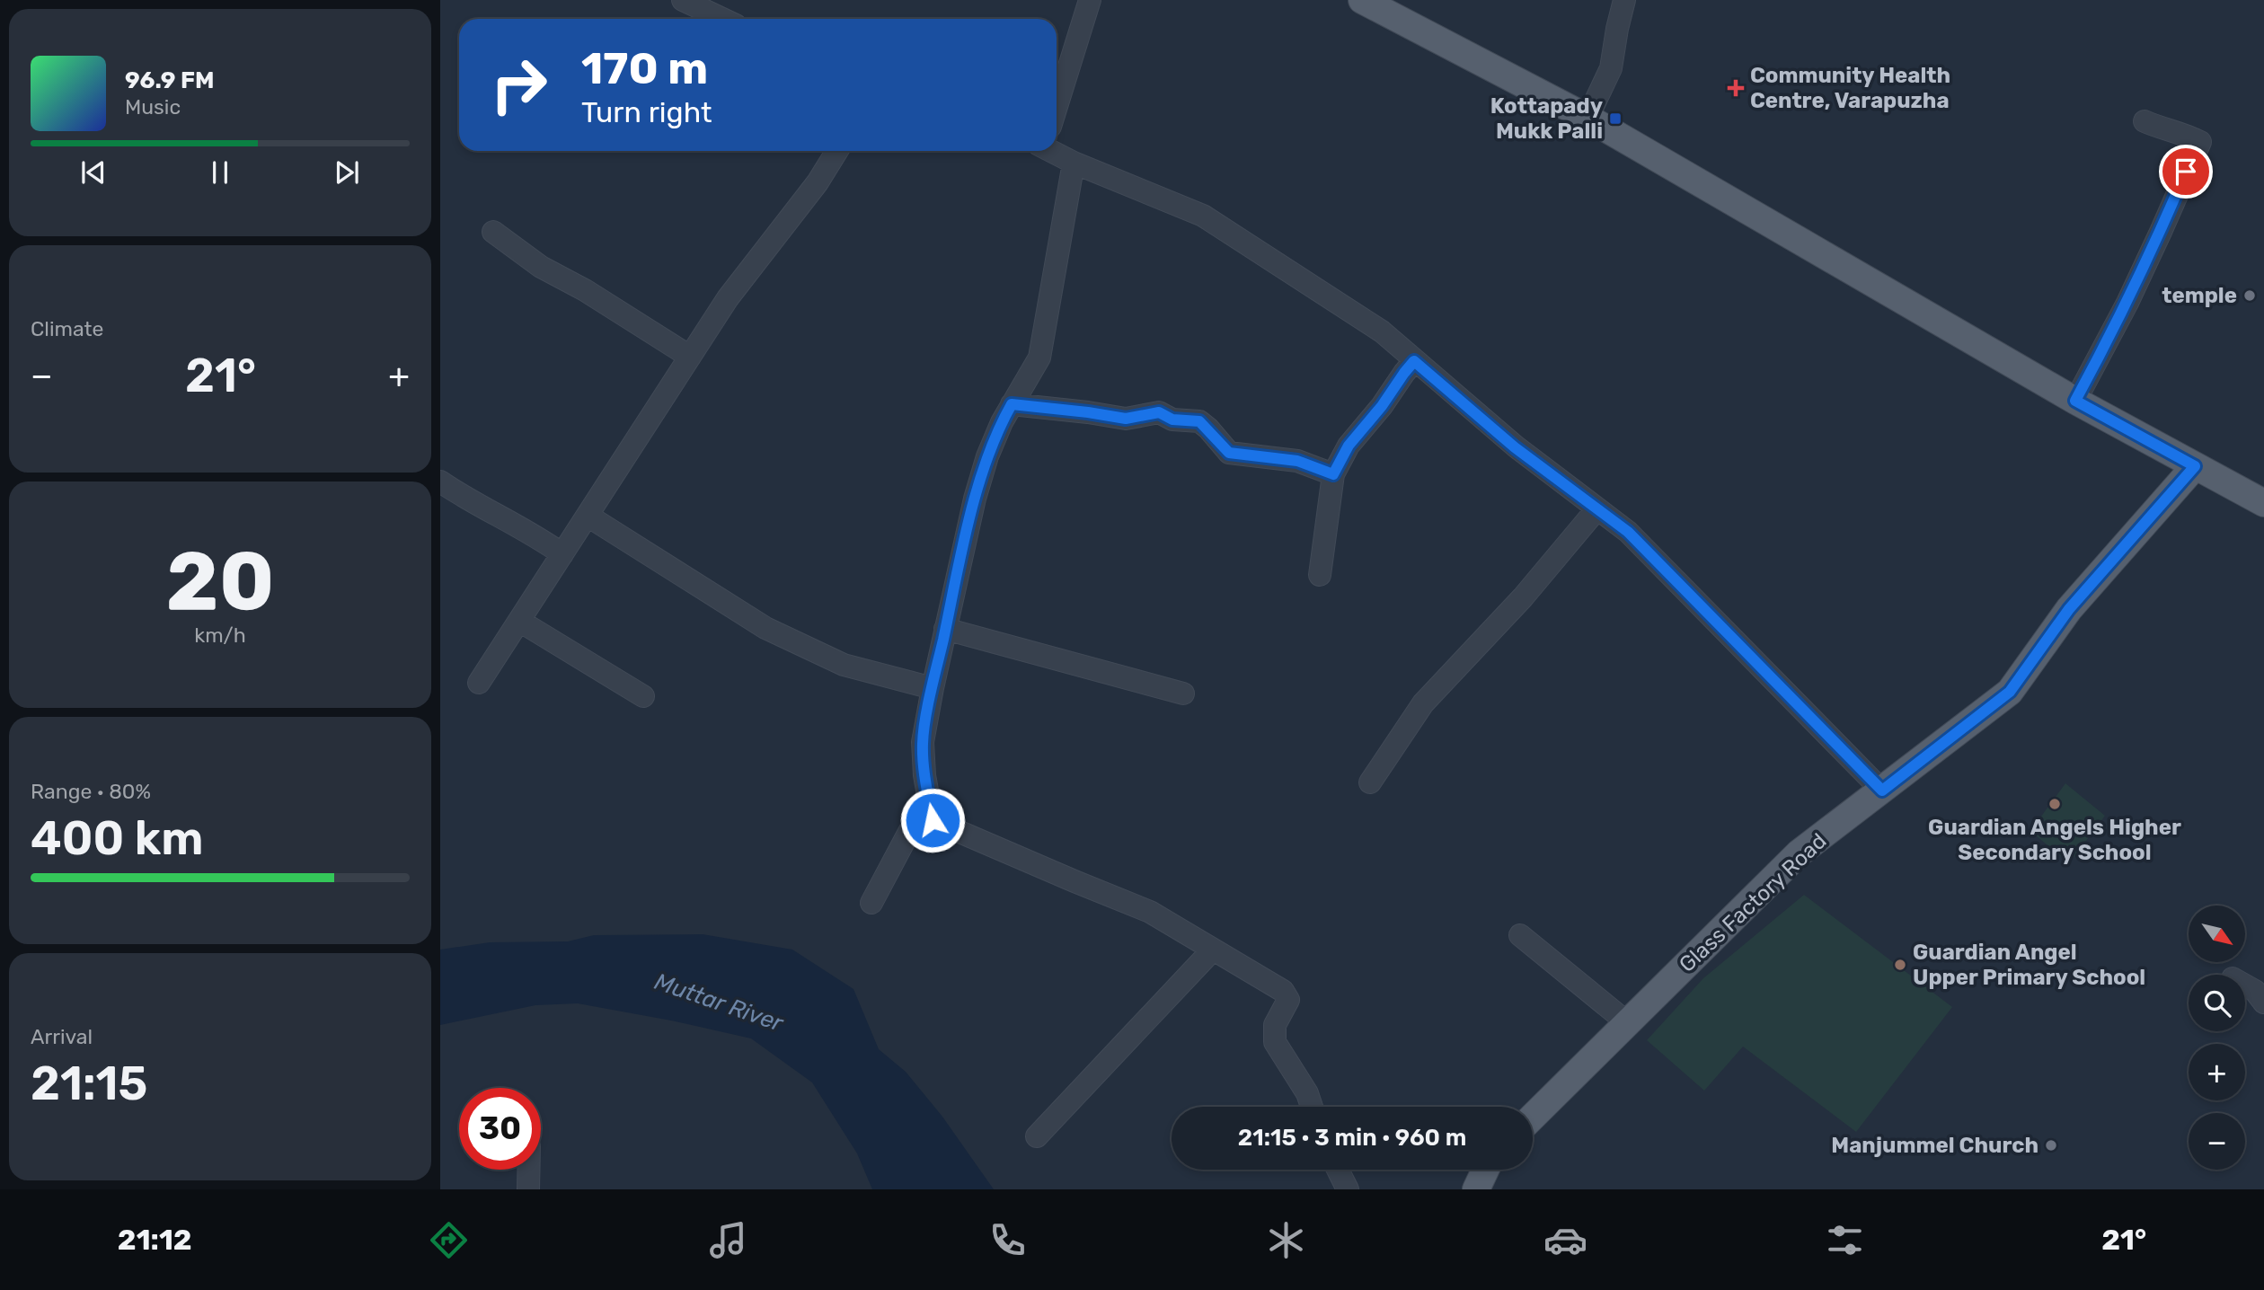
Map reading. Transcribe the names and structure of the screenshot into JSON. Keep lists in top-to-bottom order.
{
  "streets": {
    "main road": ["Glass Factory Road"]
  },
  "water": ["Muttar River"],
  "places": {
    "health": ["Community Health Centre, Varapuzha"],
    "transit": ["Kottapady Mukk Palli"],
    "other": [
      "temple",
      "Guardian Angels Higher Secondary School",
      "Guardian Angel Upper Primary School",
      "Manjummel Church"
    ]
  },
  "north": "bottom right",
  "page": {
    "turn": ["170 m", "Turn right"],
    "song": ["96.9 FM", "Music"],
    "tile": [
      "Climate",
      ["20", "km/h"],
      ["Range · 80%", "400 km"],
      ["Arrival", "21:15"]
    ],
    "heat": ["−", "21°", "+"],
    "map_buttons": ["+", "−"],
    "limit": "30",
    "trip": "21:15 · 3 min · 960 m",
    "tabs": ["21:12", "21°"]
  }
}
